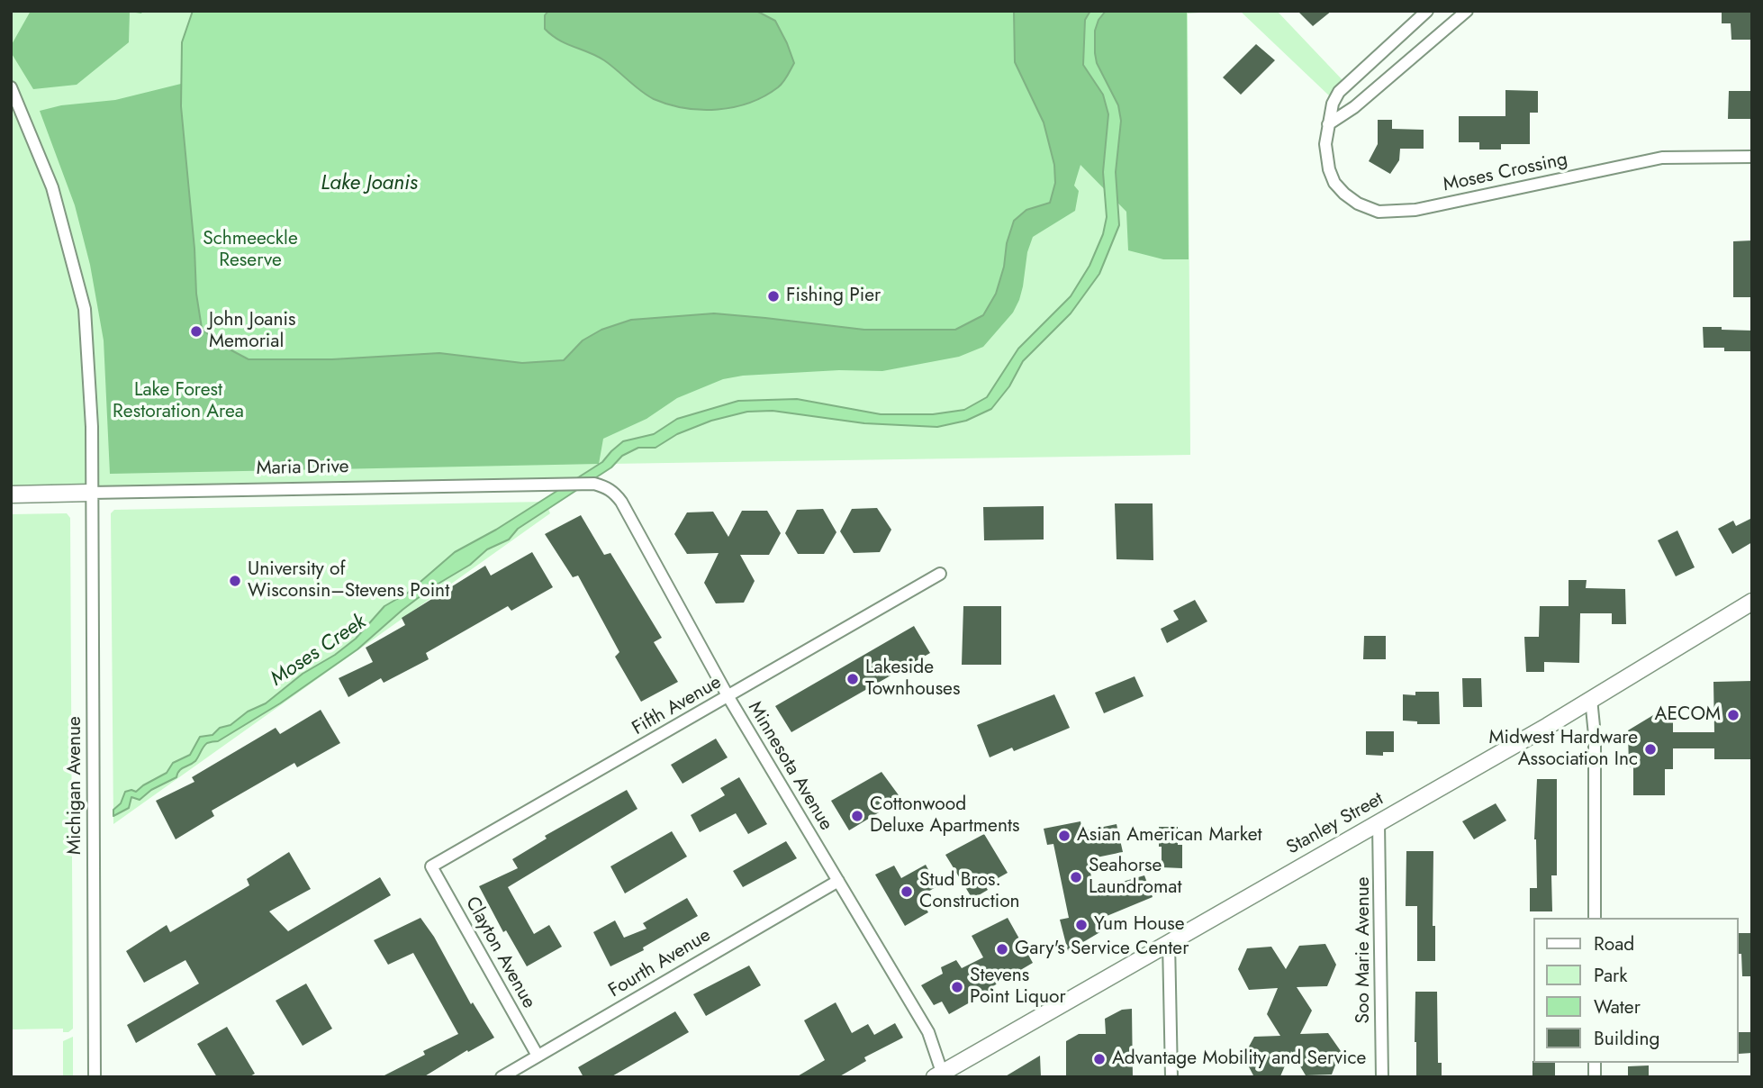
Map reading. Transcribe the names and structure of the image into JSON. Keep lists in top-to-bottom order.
{
  "streets": {
    "street": [
      "Moses Crossing",
      "Maria Drive",
      "Fifth Avenue",
      "Minnesota Avenue",
      "Michigan Avenue",
      "Stanley Street",
      "Soo Marie Avenue",
      "Clayton Avenue",
      "Fourth Avenue"
    ]
  },
  "crossings": [
    ["Maria Drive", "Minnesota Avenue"],
    ["Maria Drive", "Michigan Avenue"],
    ["Fifth Avenue", "Minnesota Avenue"],
    ["Fifth Avenue", "Clayton Avenue"],
    ["Minnesota Avenue", "Stanley Street"],
    ["Minnesota Avenue", "Fourth Avenue"],
    ["Stanley Street", "Soo Marie Avenue"],
    ["Clayton Avenue", "Fourth Avenue"]
  ],
  "water": ["Lake Joanis", "Moses Creek"],
  "parks": ["Schmeeckle Reserve", "Lake Forest Restoration Area"],
  "places": [
    "Fishing Pier",
    "John Joanis Memorial",
    "University of Wisconsin–Stevens Point",
    "Lakeside Townhouses",
    "AECOM",
    "Midwest Hardware Association Inc",
    "Cottonwood Deluxe Apartments",
    "Asian American Market",
    "Seahorse Laundromat",
    "Stud Bros. Construction",
    "Yum House",
    "Gary's Service Center",
    "Stevens Point Liquor",
    "Advantage Mobility and Service"
  ],
  "legend": [
    "Road",
    "Park",
    "Water",
    "Building"
  ]
}
